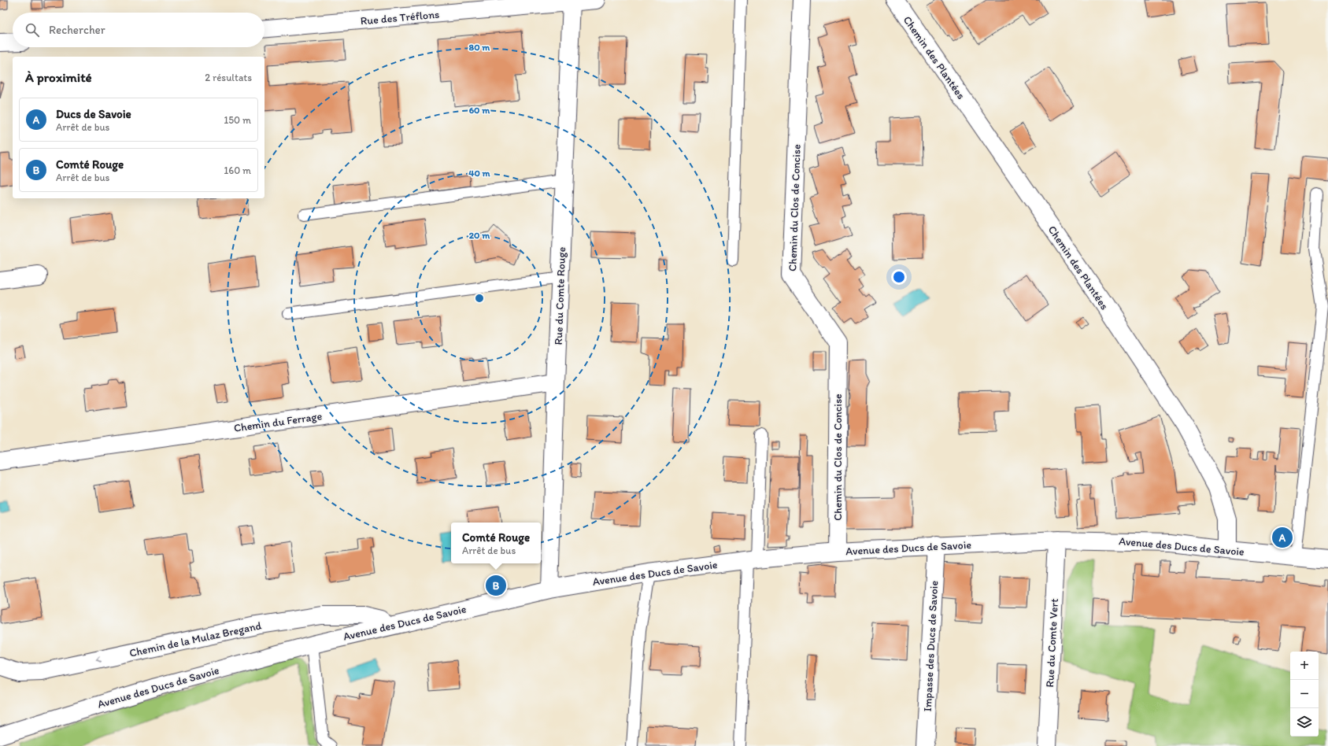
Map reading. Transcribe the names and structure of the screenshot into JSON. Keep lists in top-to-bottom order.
{
  "streets": {
    "street": [
      "Rue des Tréflons",
      "Chemin des Plantées",
      "Chemin du Clos de Concise",
      "Rue du Comte Rouge",
      "Chemin du Ferrage",
      "Avenue des Ducs de Savoie",
      "Chemin de la Mulaz Bregand",
      "Rue du Comte Vert",
      "Impasse des Ducs de Savoie"
    ]
  },
  "crossings": [
    ["Rue des Tréflons", "Rue du Comte Rouge"],
    ["Chemin des Plantées", "Avenue des Ducs de Savoie"],
    ["Chemin du Clos de Concise", "Avenue des Ducs de Savoie"],
    ["Rue du Comte Rouge", "Chemin du Ferrage"],
    ["Rue du Comte Rouge", "Avenue des Ducs de Savoie"],
    ["Avenue des Ducs de Savoie", "Chemin de la Mulaz Bregand"],
    ["Avenue des Ducs de Savoie", "Rue du Comte Vert"],
    ["Avenue des Ducs de Savoie", "Impasse des Ducs de Savoie"]
  ],
  "one_way": ["Chemin de la Mulaz Bregand"],
  "page": {
    "search": "Rechercher",
    "heading": ["À proximité", "2 résultats"],
    "list": [
      {
        "mark": "A",
        "name": "Ducs de Savoie",
        "note": "Arrêt de bus",
        "value": "150 m"
      },
      {
        "mark": "B",
        "name": "Comté Rouge",
        "note": "Arrêt de bus",
        "value": "160 m"
      }
    ],
    "popup": ["Comté Rouge", "Arrêt de bus"],
    "pins": ["A", "B"],
    "map_buttons": ["+", "−"]
  },
  "rings": [
    "80 m",
    "60 m",
    "40 m",
    "20 m"
  ]
}
